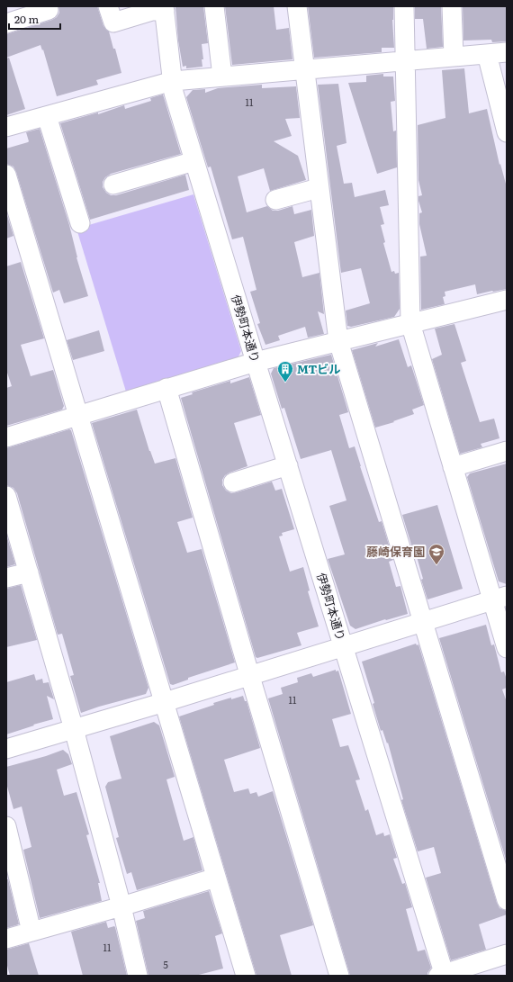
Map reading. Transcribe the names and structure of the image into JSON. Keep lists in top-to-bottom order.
{
  "streets": {
    "street": ["伊勢町本通り"]
  },
  "places": {
    "building": ["MTビル"],
    "school or university": ["藤崎保育園"]
  },
  "house_numbers": [
    "11",
    "11",
    "11",
    "5"
  ],
  "scale_bar": "20 m"
}
